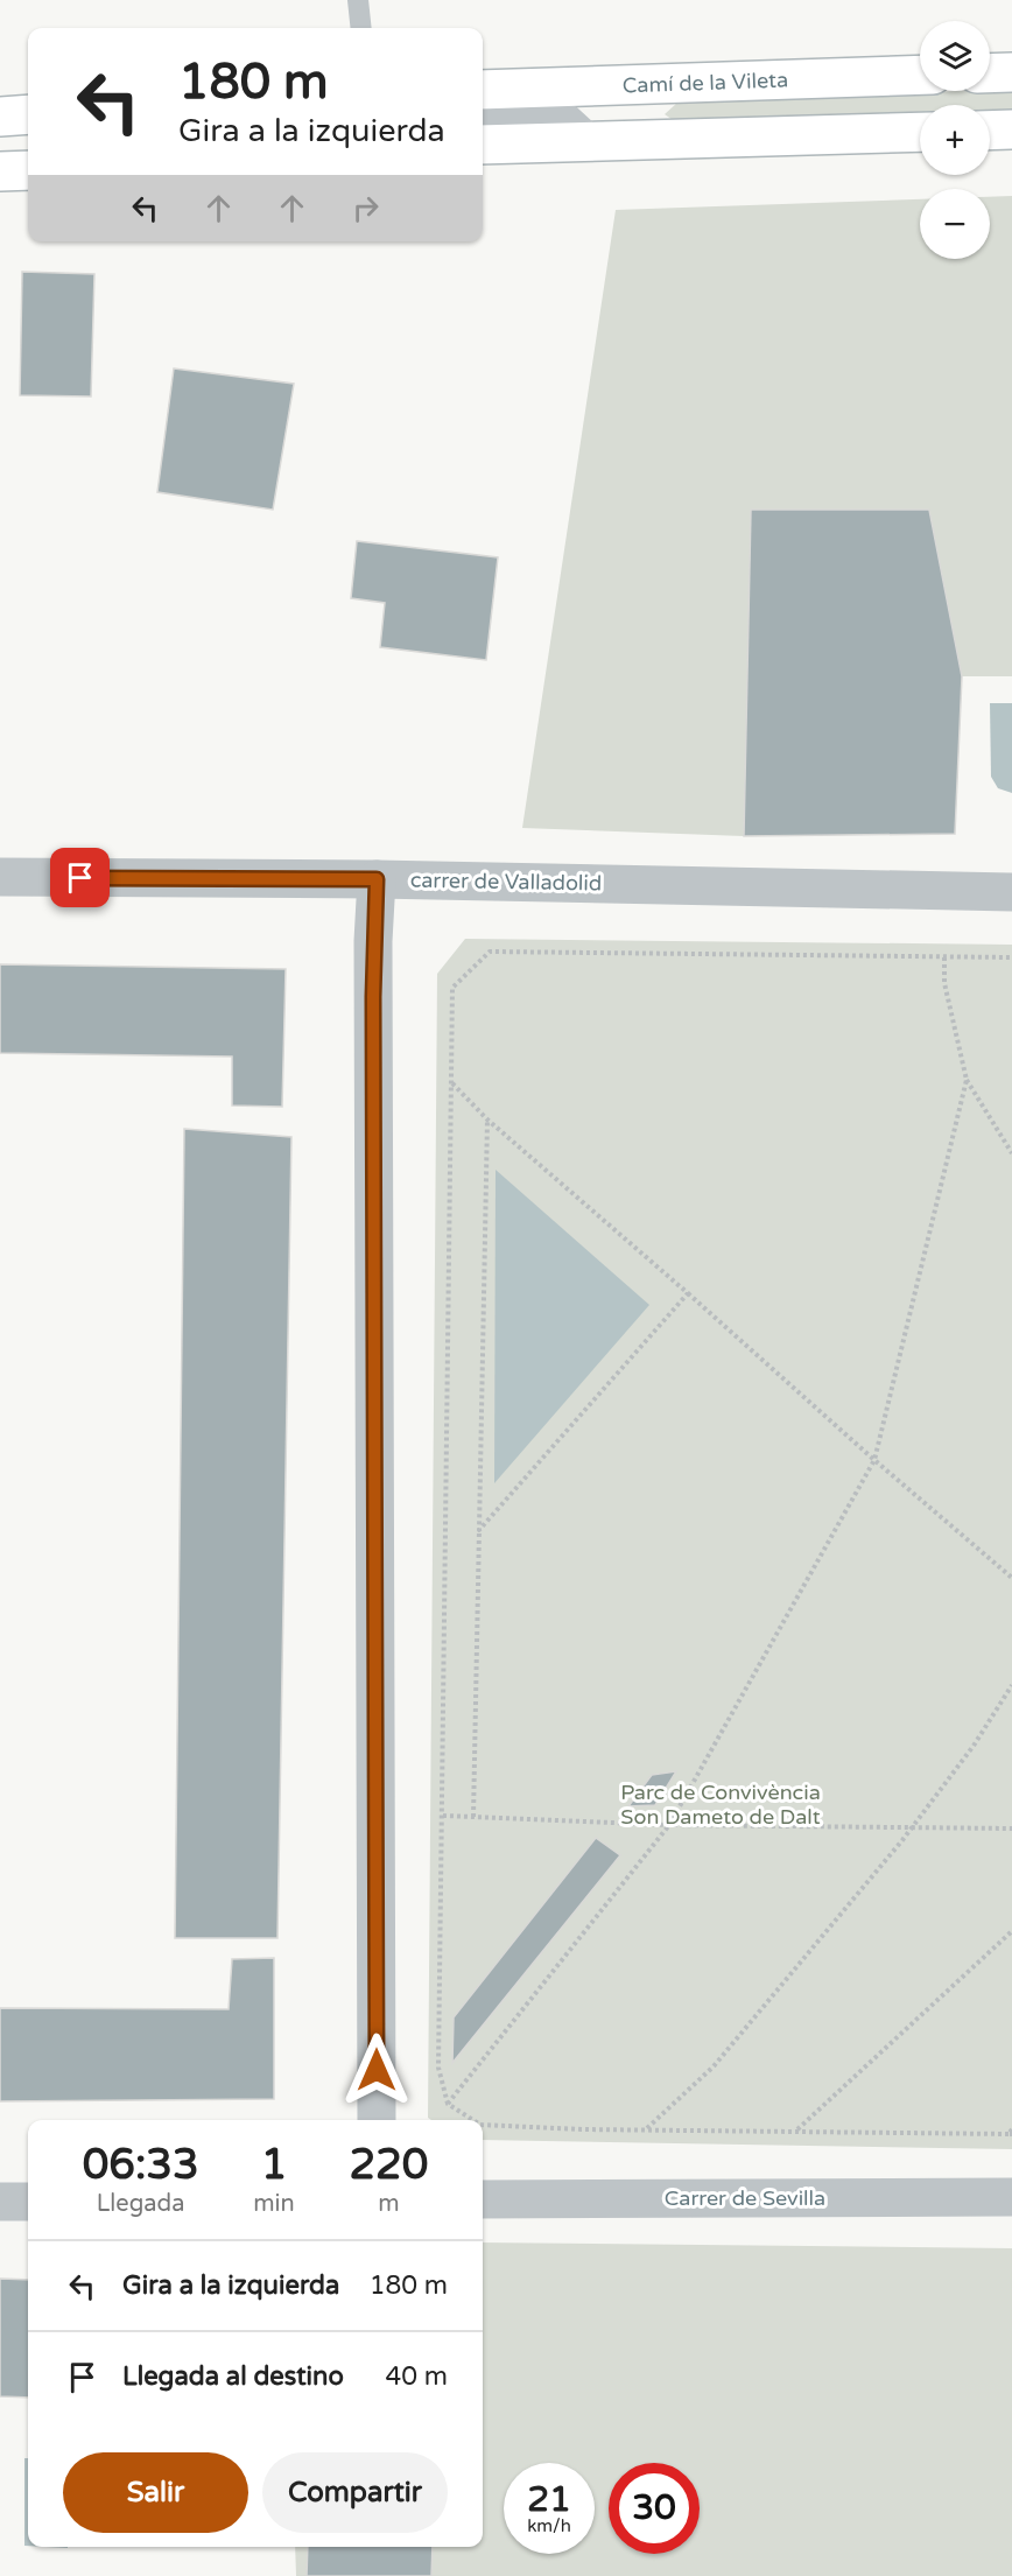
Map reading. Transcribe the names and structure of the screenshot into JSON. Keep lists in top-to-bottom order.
{
  "streets": {
    "street": ["Camí de la Vileta", "carrer de Valladolid", "Carrer de Sevilla"]
  },
  "parks": ["Parc de Convivència Son Dameto de Dalt"],
  "page": {
    "map_buttons": ["+", "−"],
    "turn": ["180 m", "Gira a la izquierda"],
    "eta": [
      "06:33",
      "Llegada",
      "1",
      "min",
      "220",
      "m"
    ],
    "list": [
      {
        "name": "Gira a la izquierda",
        "value": "180 m"
      },
      {
        "name": "Llegada al destino",
        "value": "40 m"
      }
    ],
    "buttons": ["Salir", "Compartir"],
    "speed": "21 km/h",
    "limit": "30"
  }
}
